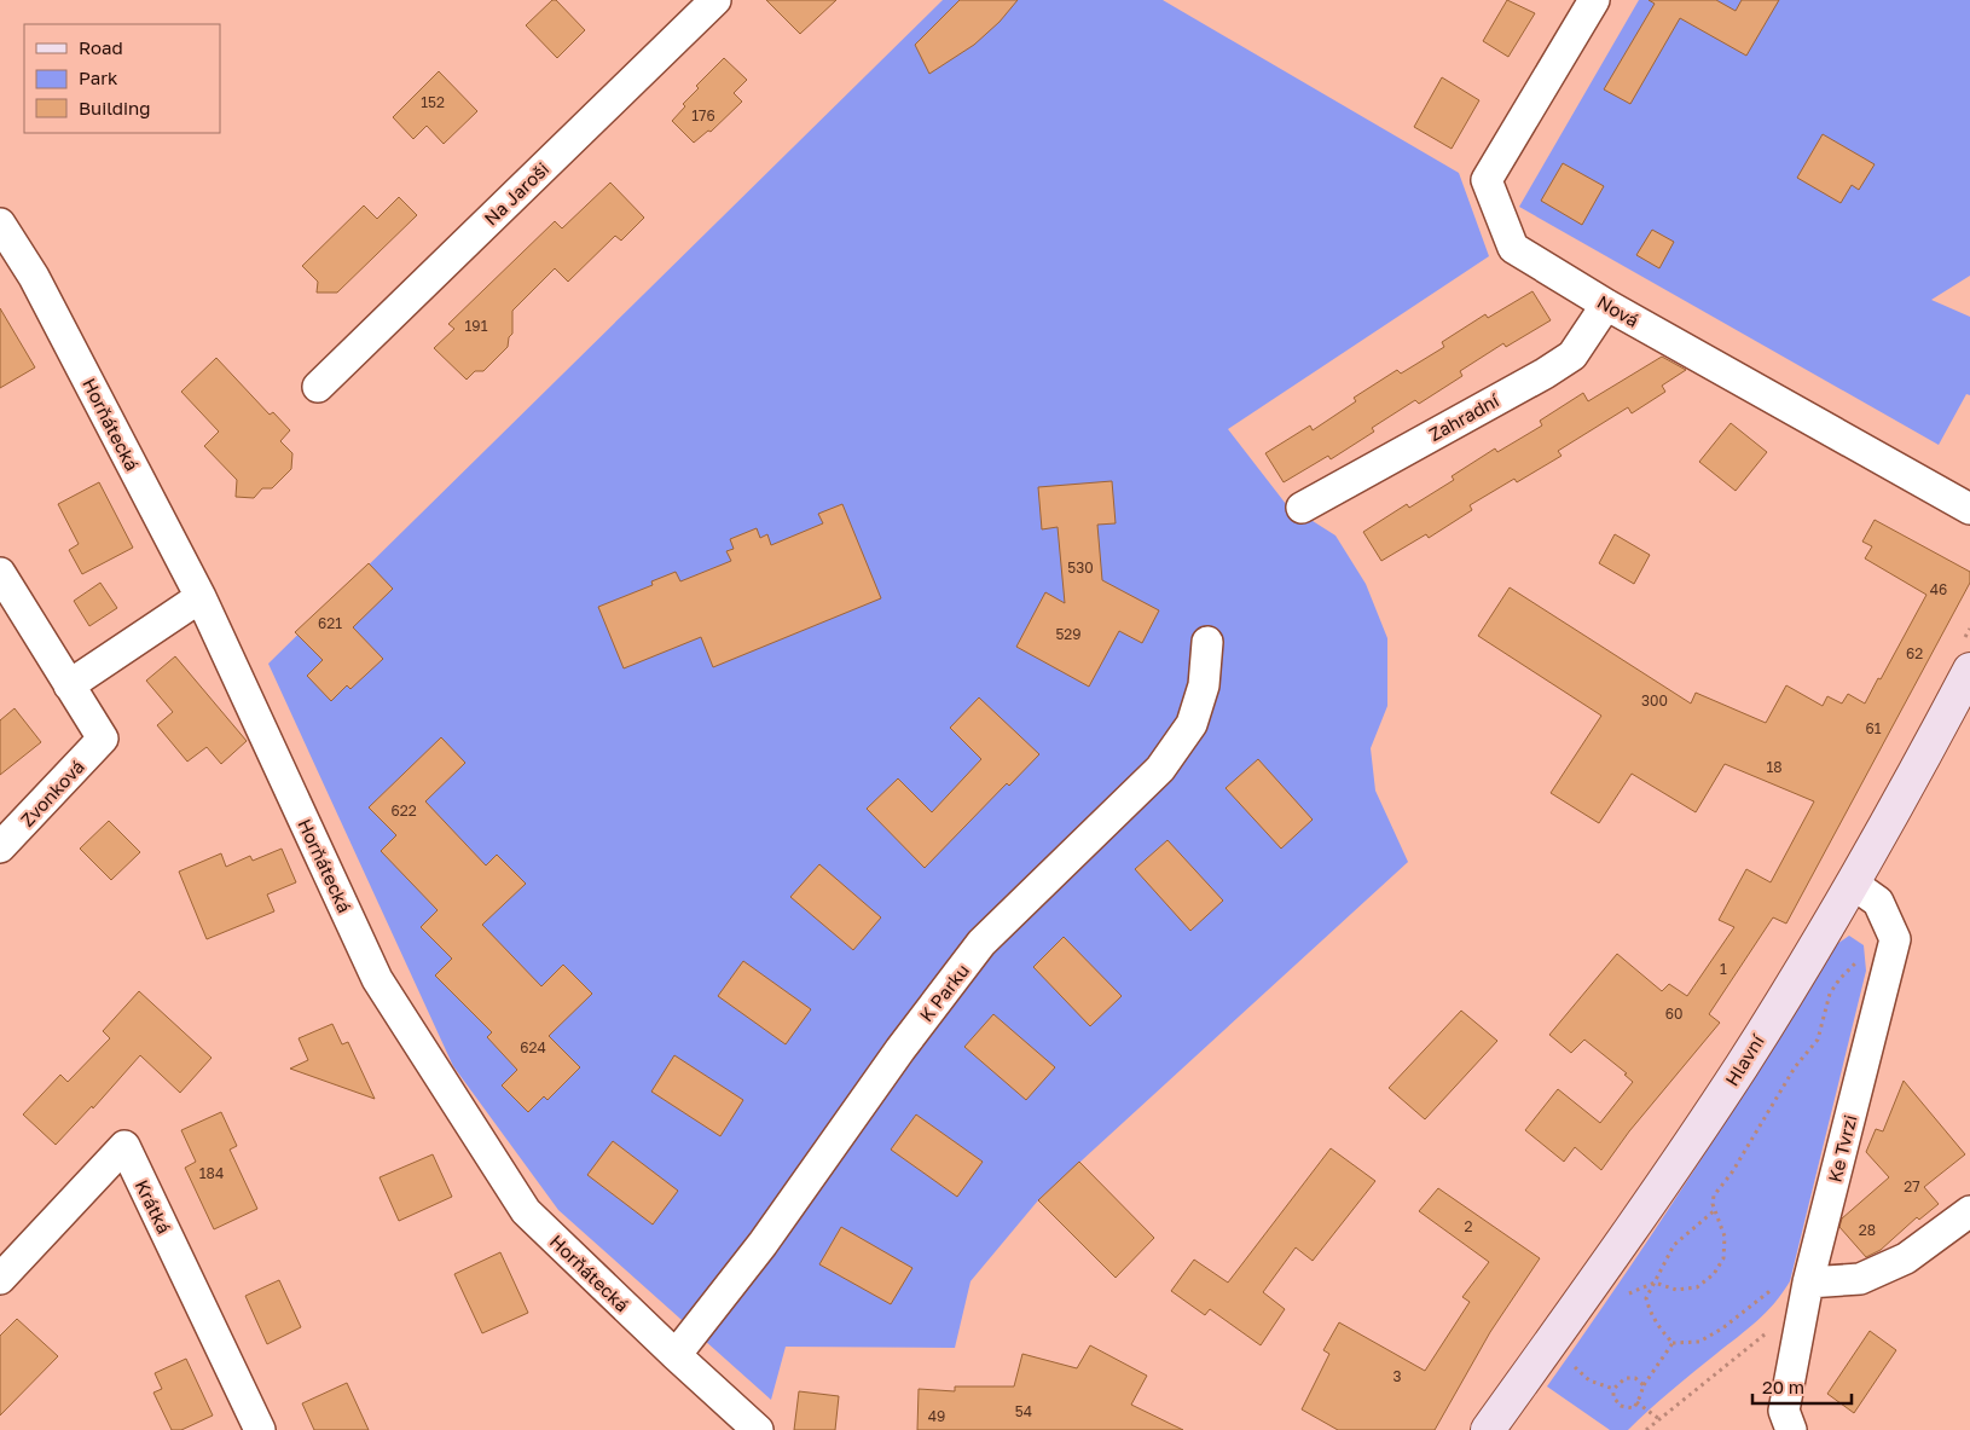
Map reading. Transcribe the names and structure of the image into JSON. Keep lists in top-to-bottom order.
{
  "streets": {
    "street": [
      "Na Jaroši",
      "Nová",
      "Zahradní",
      "Horňátecká",
      "Zvonková",
      "K Parku",
      "Hlavní",
      "Ke Tvrzi",
      "Krátká"
    ]
  },
  "crossings": [
    ["Nová", "Zahradní"],
    ["Horňátecká", "K Parku"]
  ],
  "house_numbers": [
    "152",
    "176",
    "191",
    "530",
    "46",
    "621",
    "529",
    "62",
    "300",
    "61",
    "18",
    "622",
    "1",
    "60",
    "624",
    "184",
    "27",
    "2",
    "28",
    "3",
    "54",
    "49"
  ],
  "legend": ["Road", "Park", "Building"],
  "scale_bar": "20 m"
}
